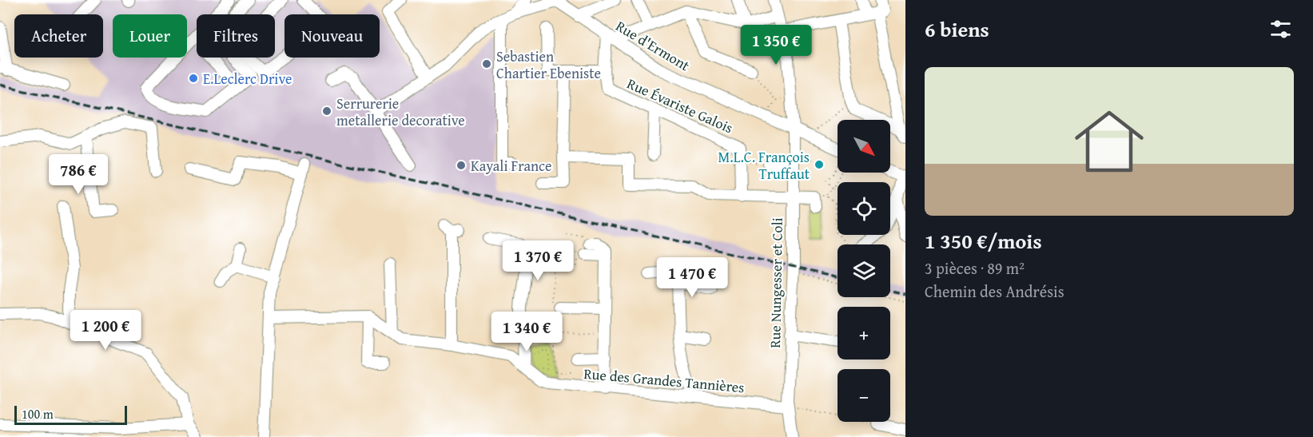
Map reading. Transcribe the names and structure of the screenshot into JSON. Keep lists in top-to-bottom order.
{
  "streets": {
    "street": [
      "Rue d'Ermont",
      "Rue Évariste Galois",
      "Rue Nungesser et Coli",
      "Rue des Grandes Tannières"
    ]
  },
  "crossings": [
    ["Rue d'Ermont", "Rue Évariste Galois"],
    ["Rue d'Ermont", "Rue Nungesser et Coli"],
    ["Rue Nungesser et Coli", "Rue des Grandes Tannières"]
  ],
  "places": [
    "Sebastien Chartier Ebeniste",
    "E.Leclerc Drive",
    "Serrurerie metallerie decorative",
    "M.L.C. François Truffaut",
    "Kayali France"
  ],
  "scale_bar": "100 m",
  "north": "bottom right",
  "page": {
    "heading": "6 biens",
    "chip": [
      "Acheter",
      "Louer",
      "Filtres",
      "Nouveau"
    ],
    "price": [
      "1 350 €",
      "786 €",
      "1 370 €",
      "1 470 €",
      "1 200 €",
      "1 340 €"
    ],
    "list": [
      {
        "name": "1 350 €/mois",
        "note": "3 pièces · 89 m² · Chemin des Andrésis"
      }
    ],
    "map_buttons": ["+", "−"],
    "scale": "100 m"
  }
}
